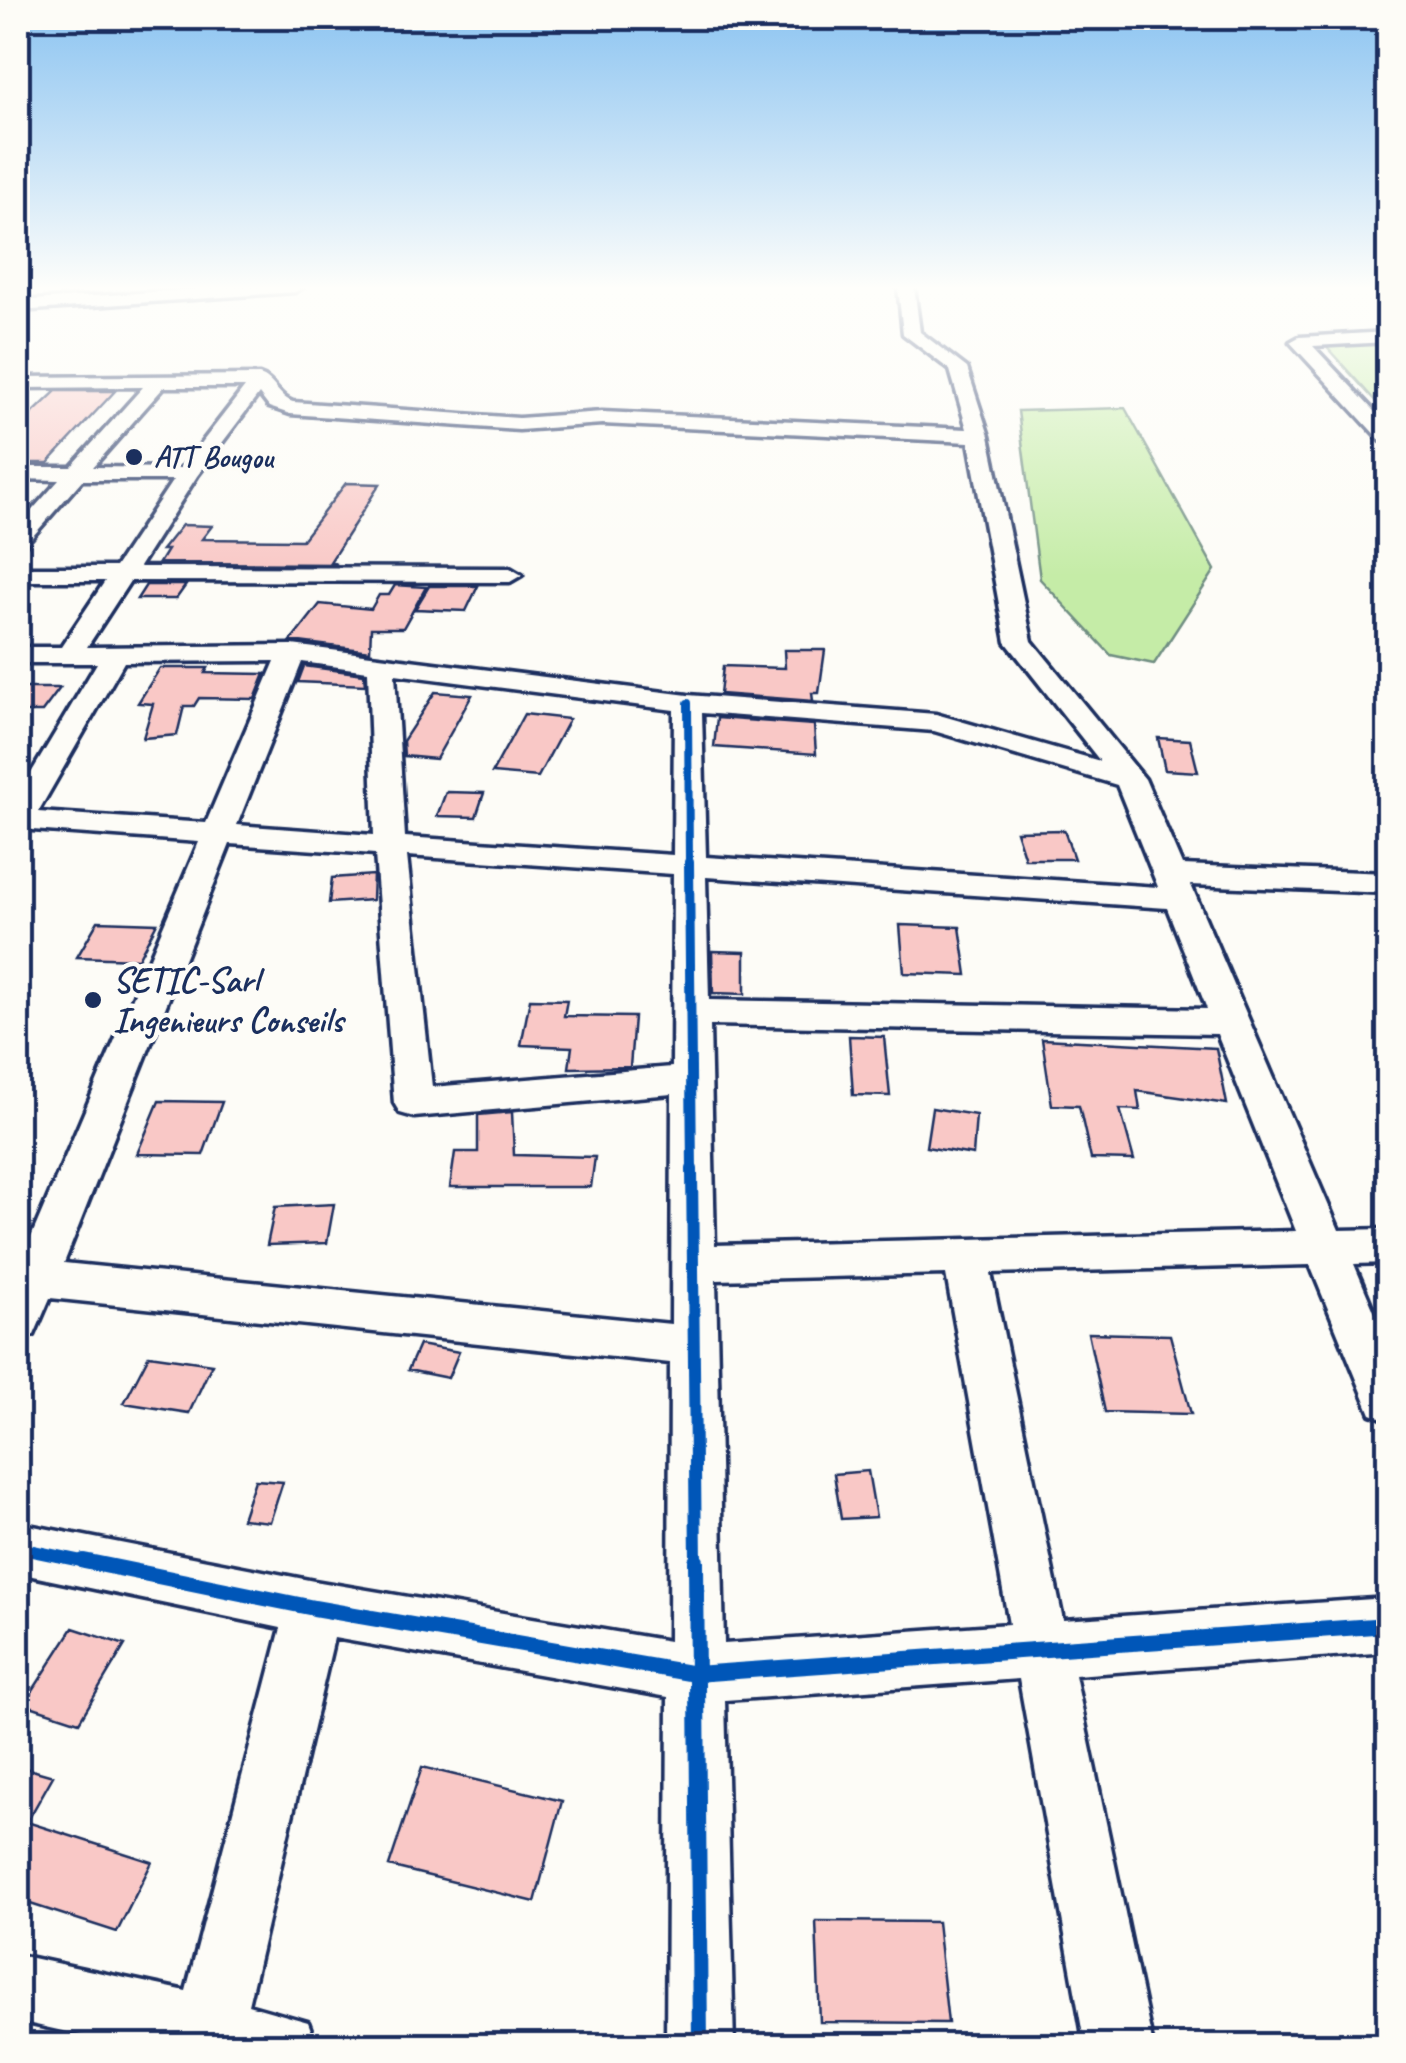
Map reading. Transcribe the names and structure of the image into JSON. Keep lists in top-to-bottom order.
{
  "places": ["ATT Bougou", "SETIC-Sarl Ingenieurs Conseils"]
}
